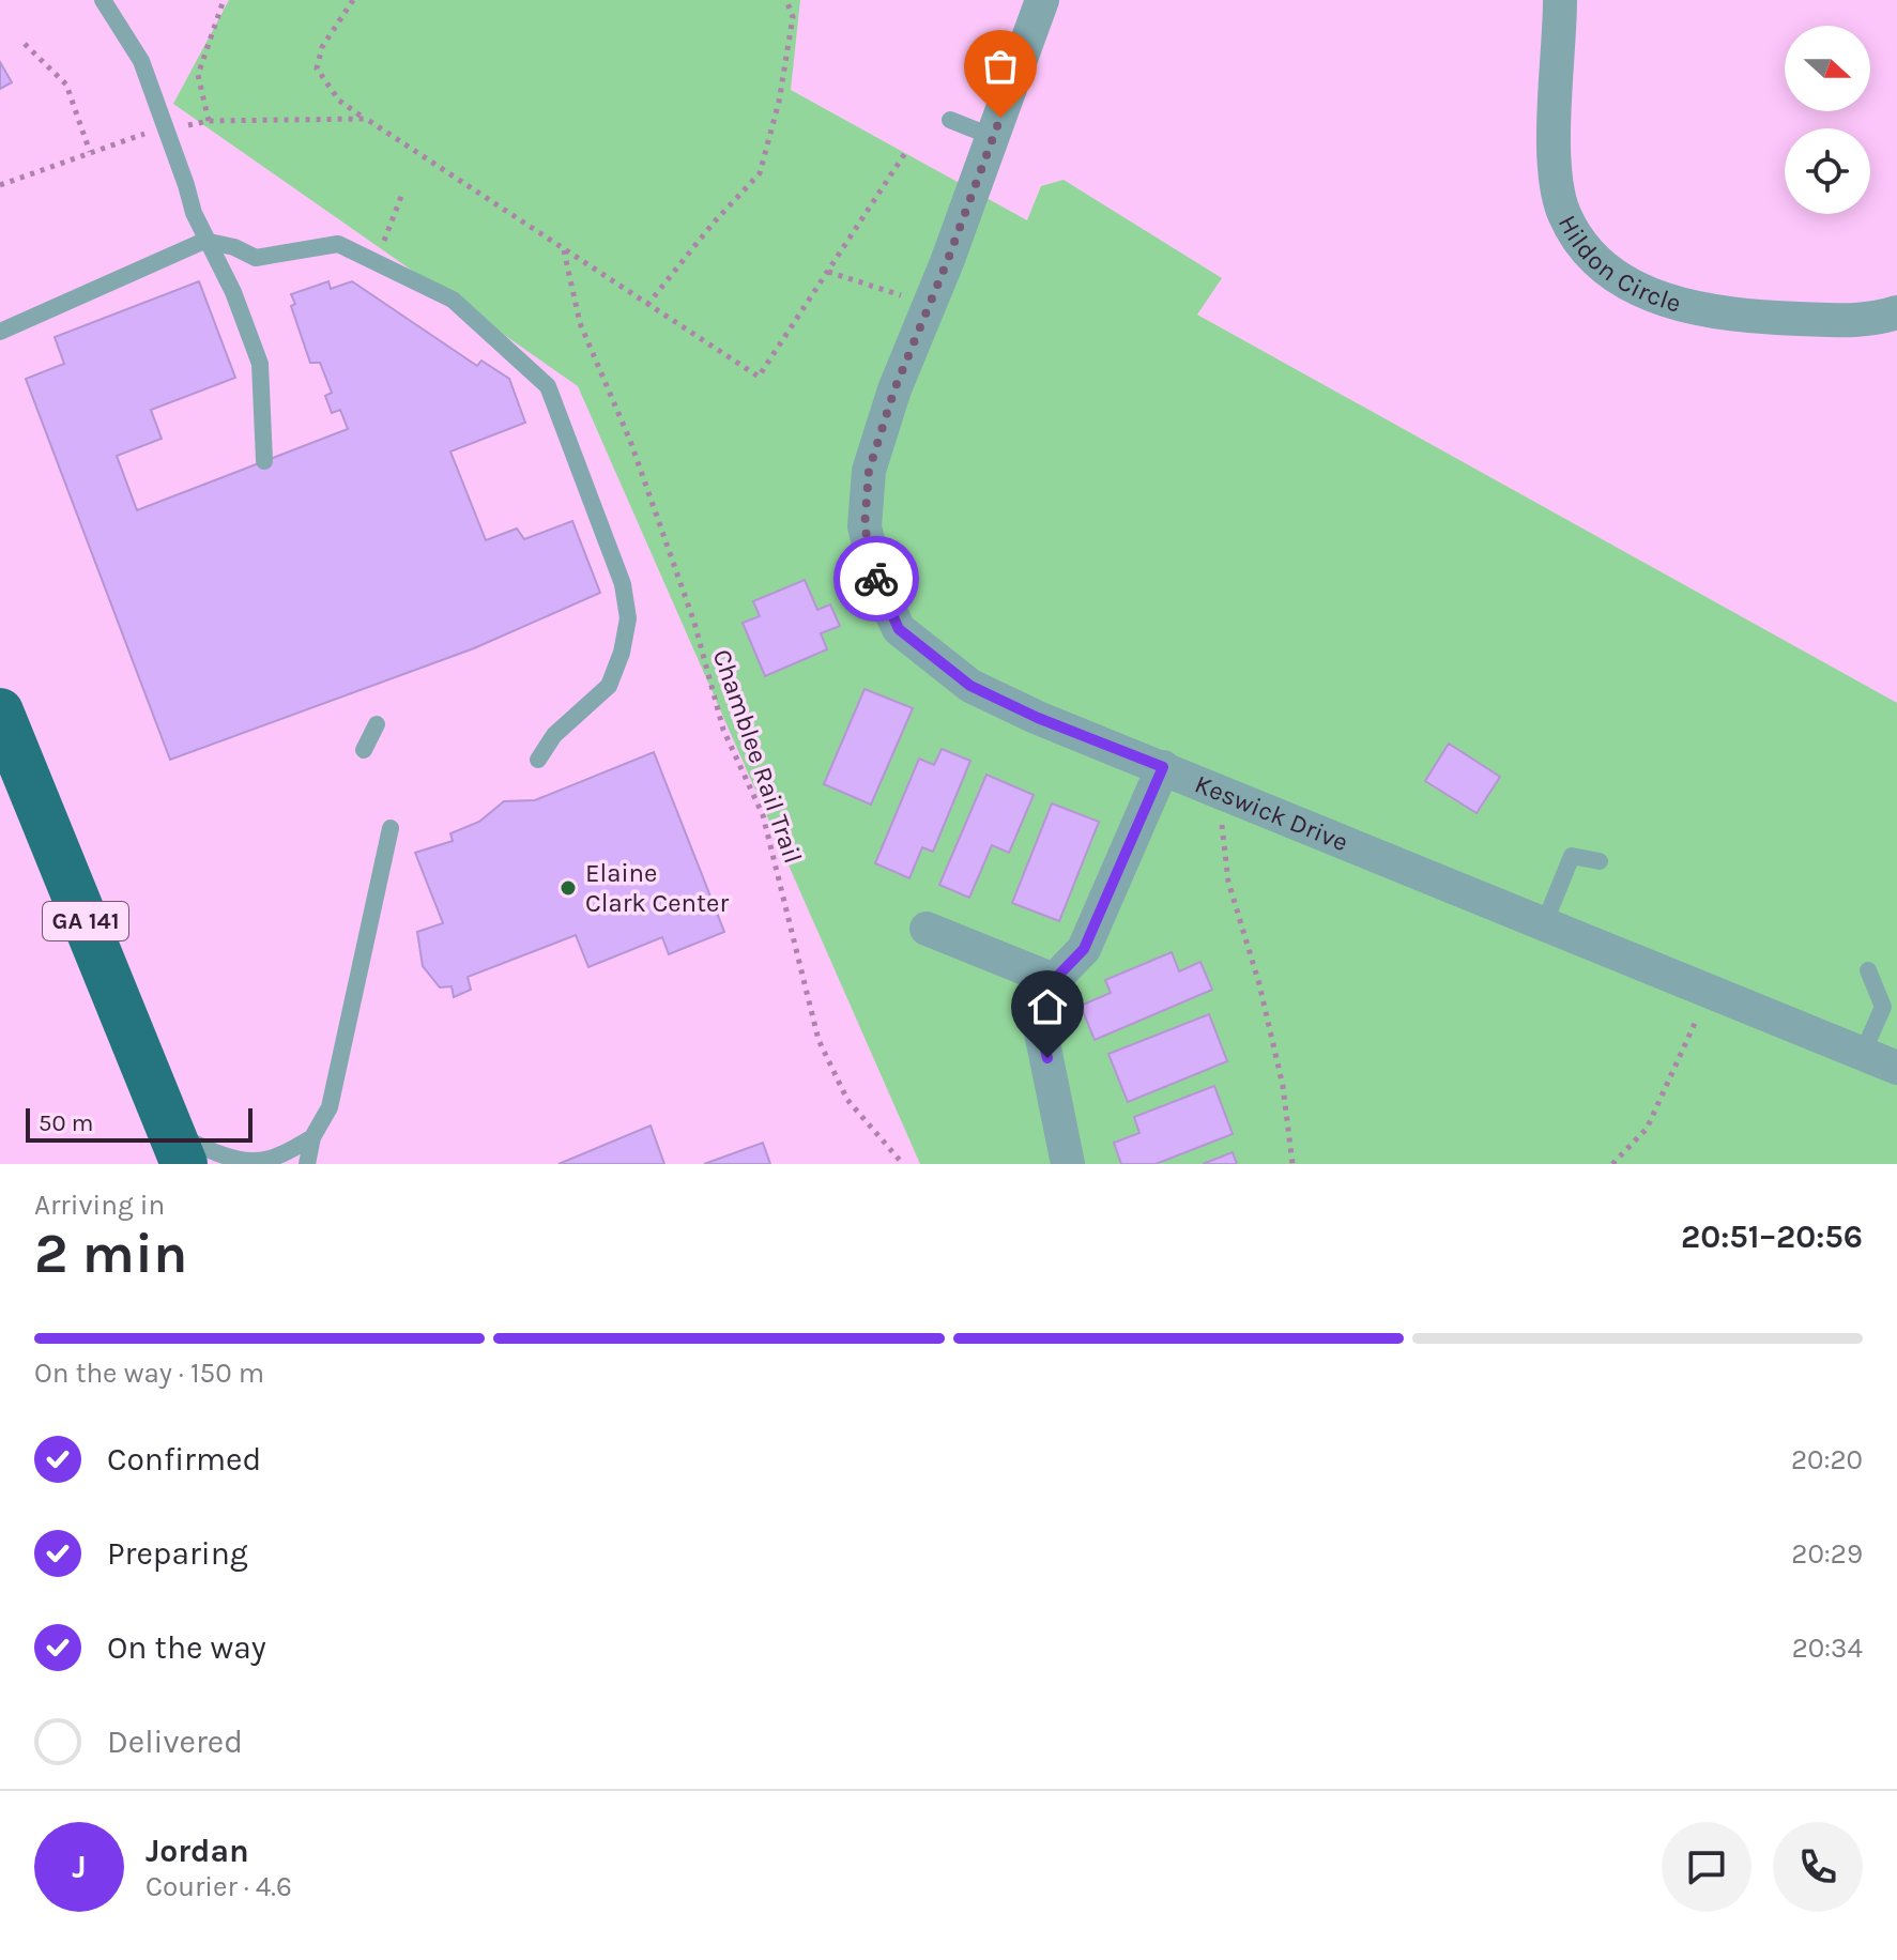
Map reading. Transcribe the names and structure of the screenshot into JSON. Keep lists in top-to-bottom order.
{
  "streets": {
    "highway": ["GA 141"],
    "street": ["Hildon Circle", "Keswick Drive"],
    "path": ["Chamblee Rail Trail"]
  },
  "places": ["Elaine Clark Center"],
  "scale_bar": "50 m",
  "north": "right",
  "page": {
    "scale": "50 m",
    "heading": ["2 min", "Arriving in", "20:51–20:56"],
    "panel": ["Jordan", "Courier · 4.6"],
    "bar": "On the way · 150 m",
    "list": [
      ["Confirmed", "20:20"],
      ["Preparing", "20:29"],
      ["On the way", "20:34"],
      "Delivered"
    ],
    "round": "J"
  }
}
